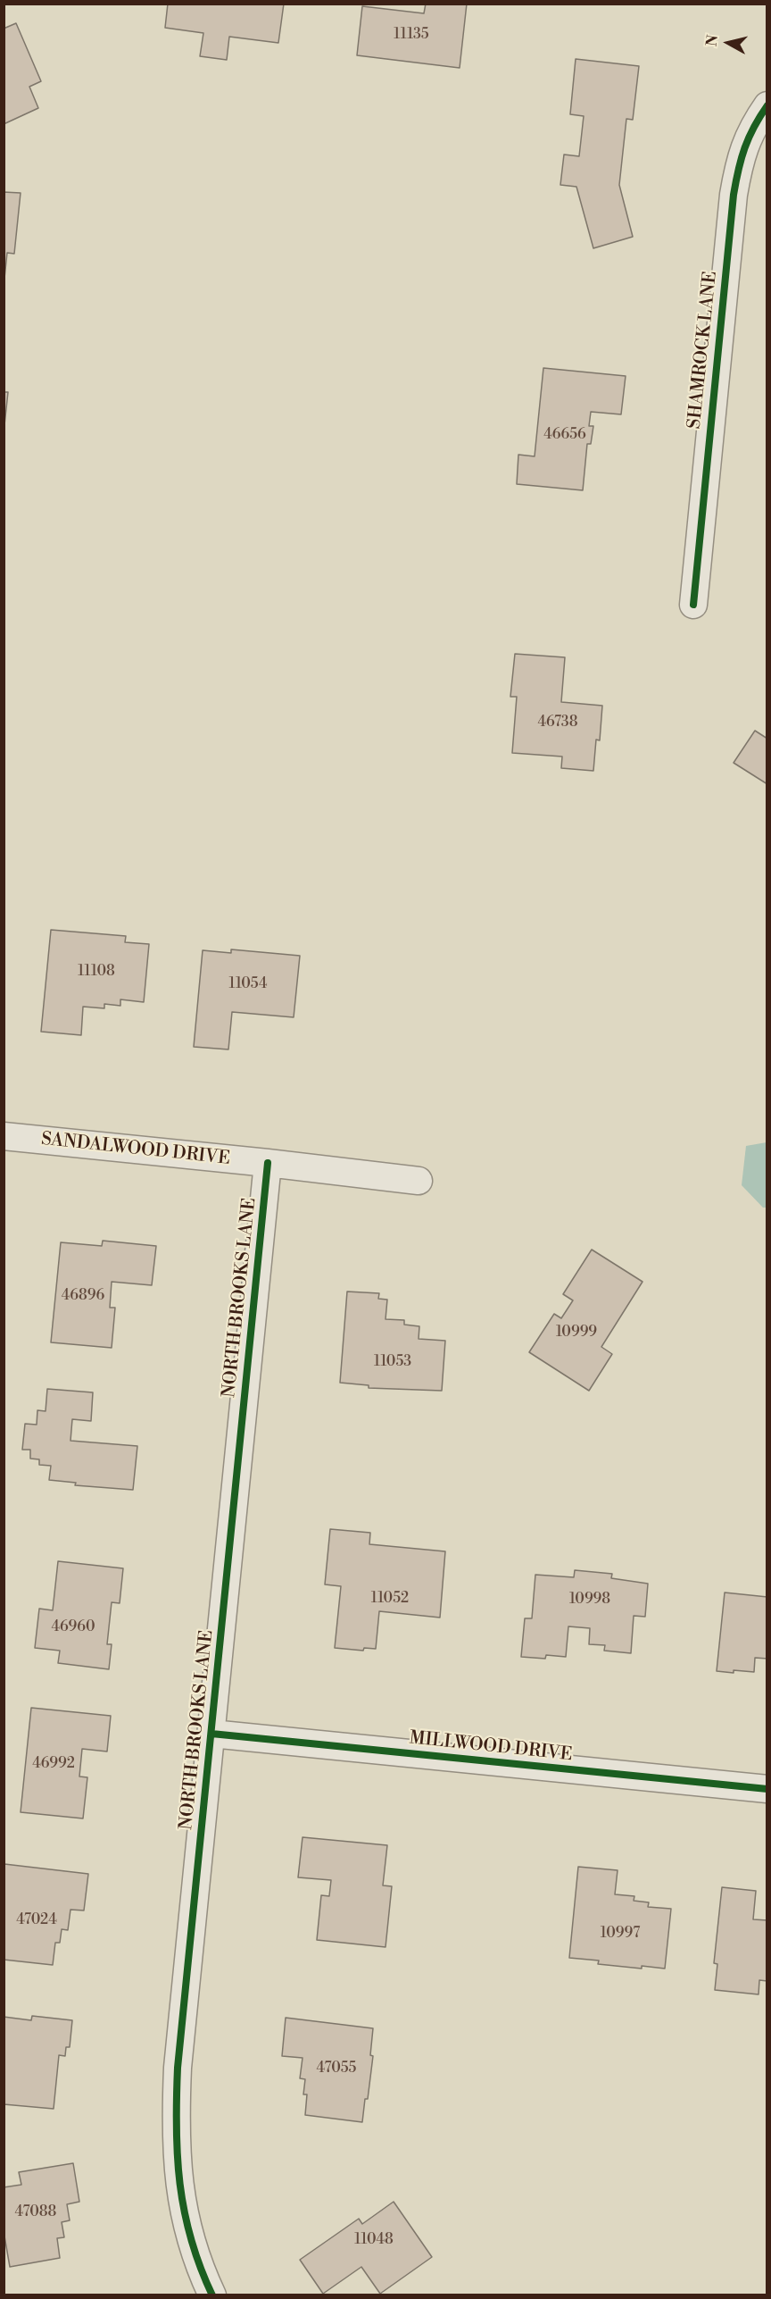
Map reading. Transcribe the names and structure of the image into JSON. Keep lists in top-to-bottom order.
{
  "streets": {
    "street": [
      "SHAMROCK LANE",
      "SANDALWOOD DRIVE",
      "NORTH BROOKS LANE",
      "MILLWOOD DRIVE"
    ]
  },
  "crossings": [
    ["SANDALWOOD DRIVE", "NORTH BROOKS LANE"],
    ["NORTH BROOKS LANE", "MILLWOOD DRIVE"]
  ],
  "house_numbers": [
    "11135",
    "46656",
    "46738",
    "11108",
    "11054",
    "46896",
    "10999",
    "11053",
    "11052",
    "10998",
    "46960",
    "46992",
    "47024",
    "10997",
    "47055",
    "47088",
    "11048"
  ],
  "north": "left"
}
